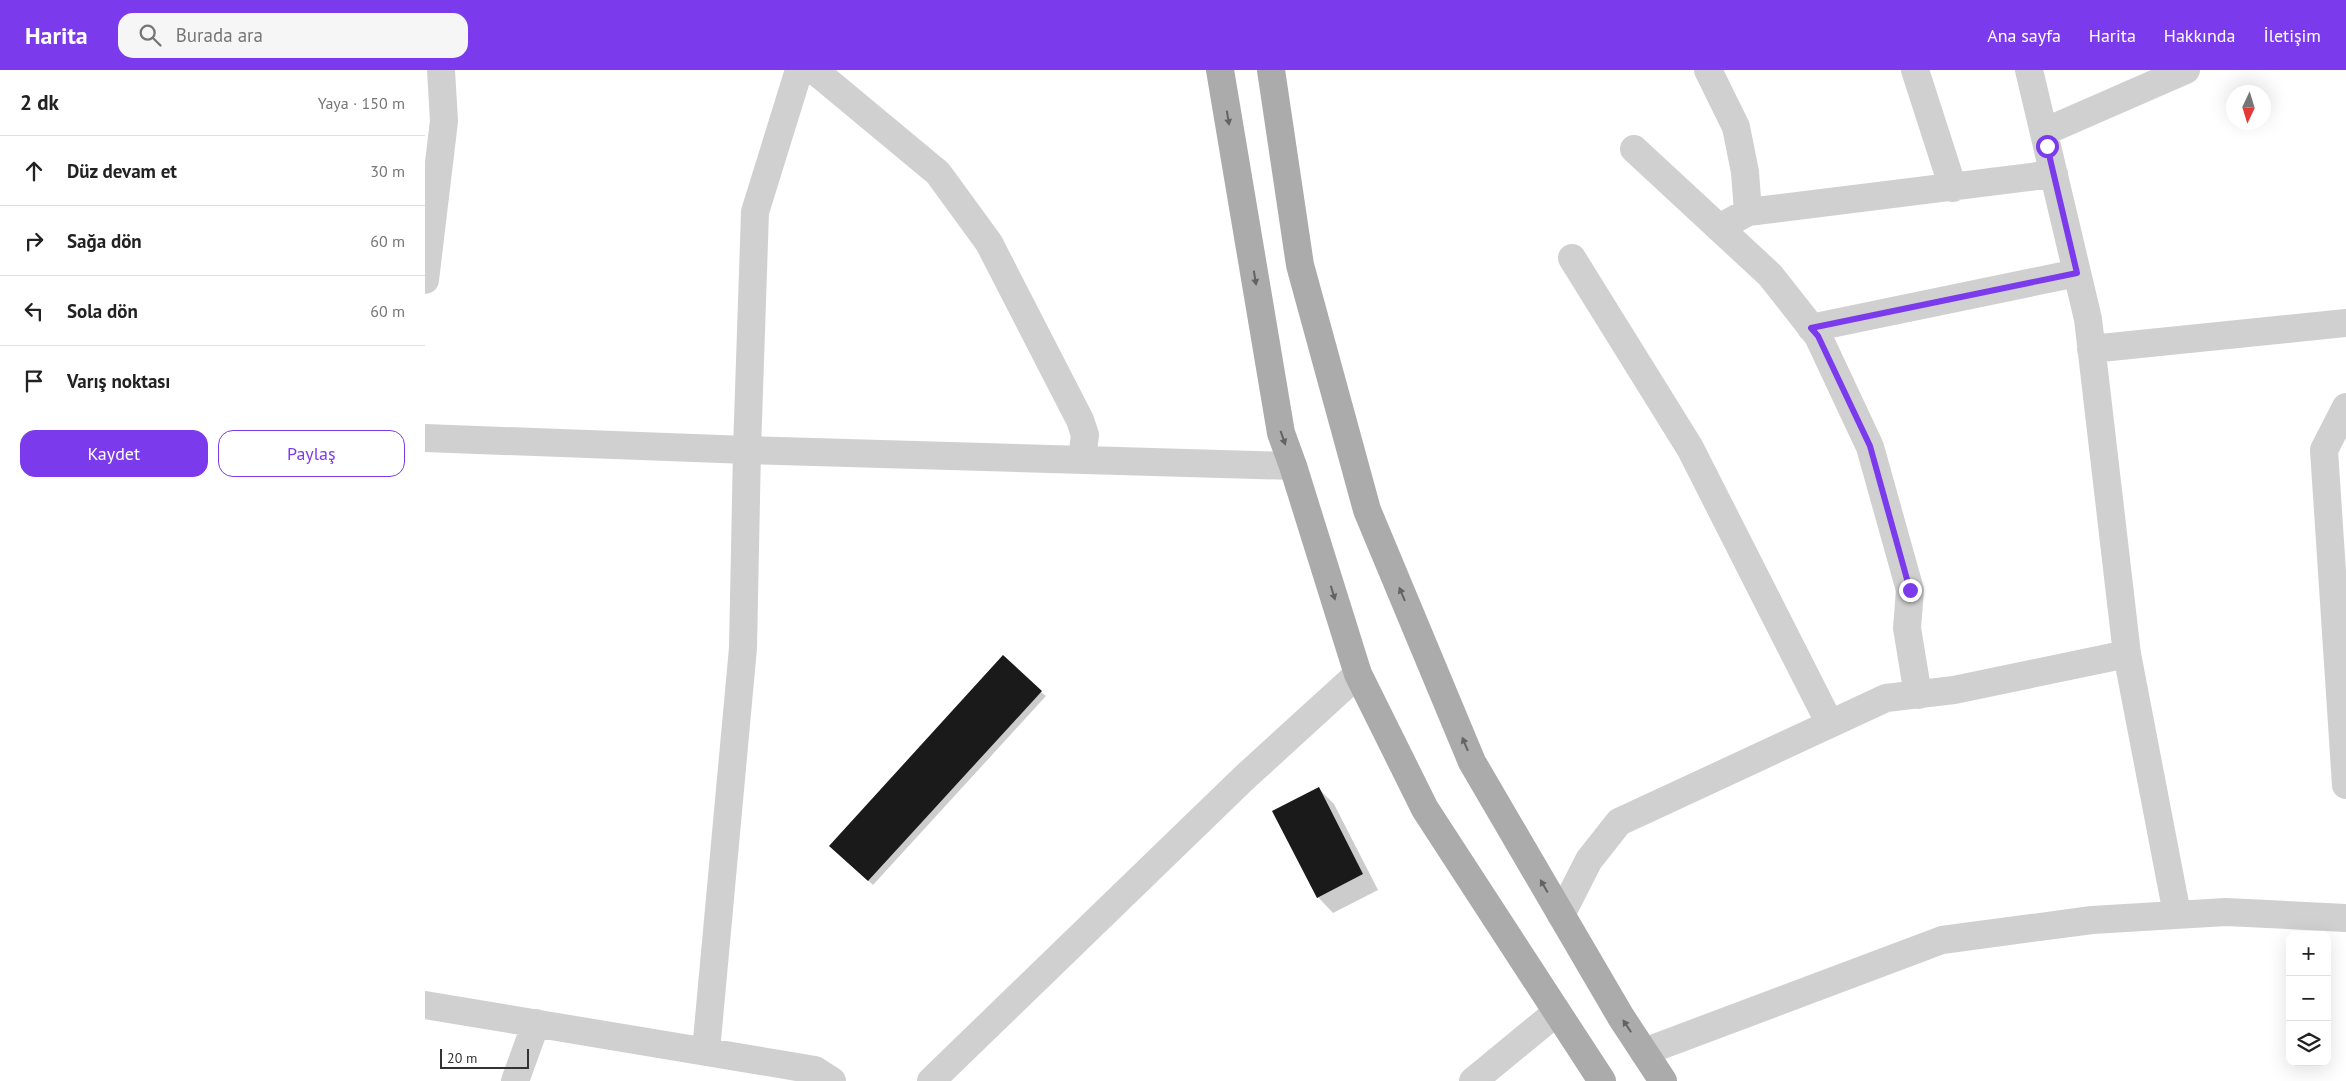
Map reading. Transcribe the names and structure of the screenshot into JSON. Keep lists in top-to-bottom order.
{
  "scale_bar": "20 m",
  "north": "bottom",
  "page": {
    "header": "Harita",
    "search": "Burada ara",
    "nav": [
      "Ana sayfa",
      "Harita",
      "Hakkında",
      "İletişim"
    ],
    "heading": ["2 dk", "Yaya · 150 m"],
    "list": [
      ["Düz devam et", "30 m"],
      ["Sağa dön", "60 m"],
      ["Sola dön", "60 m"],
      "Varış noktası"
    ],
    "buttons": ["Kaydet", "Paylaş"],
    "map_buttons": ["+", "−"],
    "scale": "20 m"
  }
}
